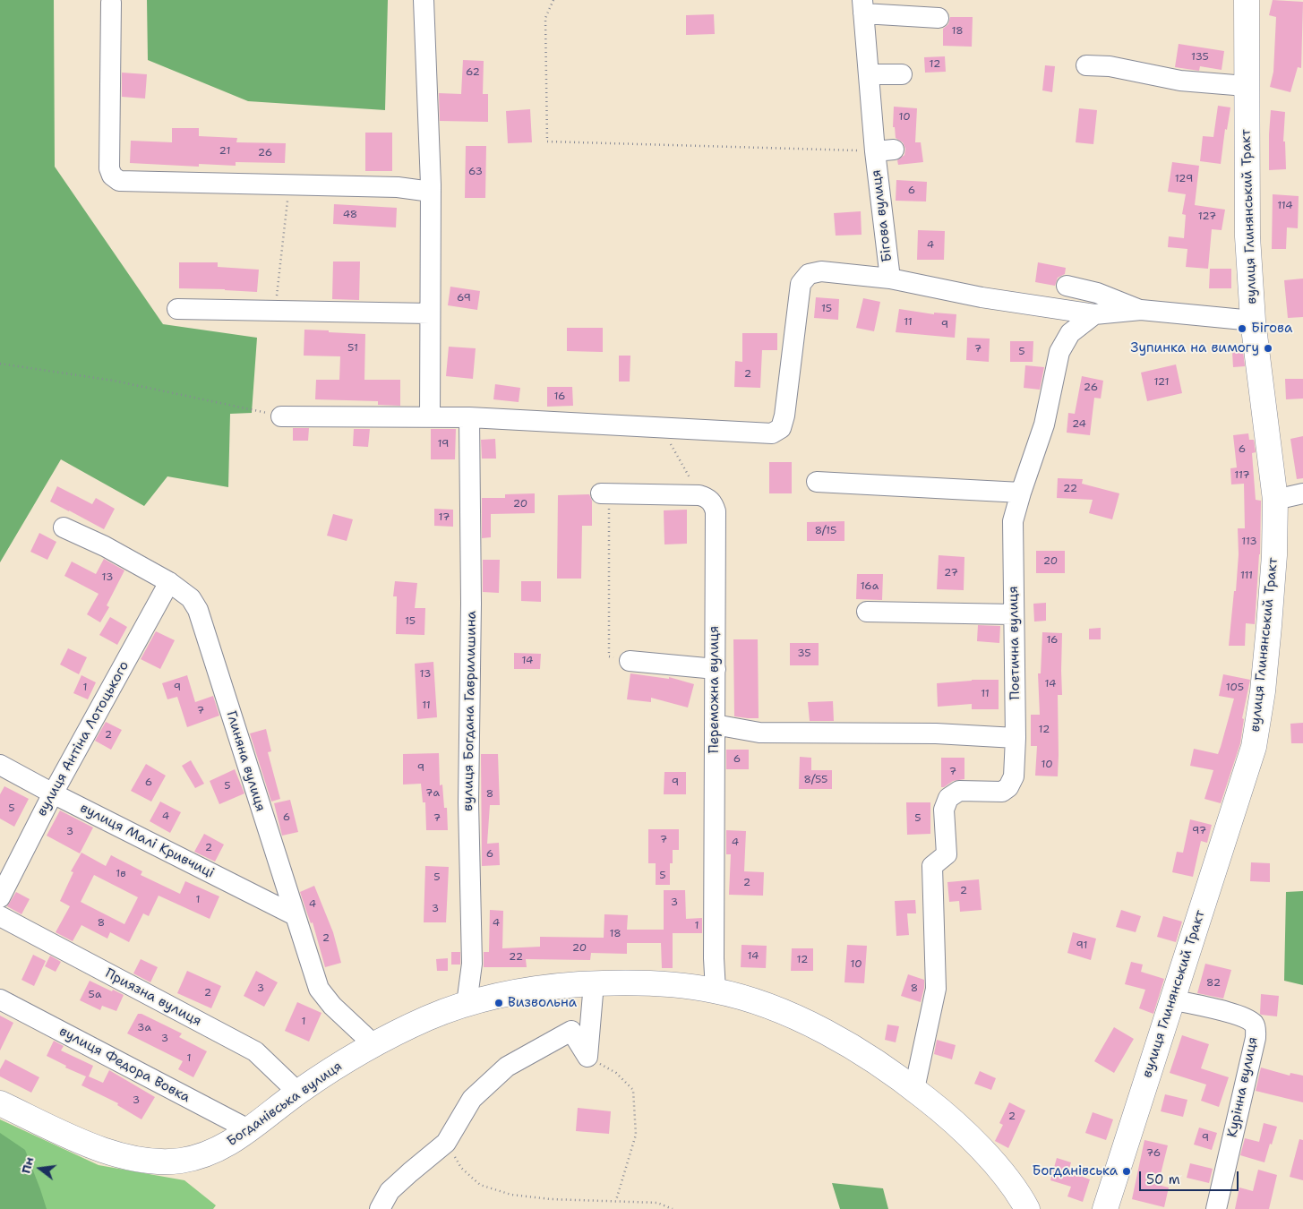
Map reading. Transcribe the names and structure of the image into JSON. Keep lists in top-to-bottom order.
{
  "streets": {
    "main road": ["вулиця Глинянський Тракт", "Богданівська вулиця"],
    "street": [
      "Бігова вулиця",
      "Поетична вулиця",
      "Переможна вулиця",
      "вулиця Богдана Гаврилишина",
      "вулиця Антіна Лотоцького",
      "Глиняна вулиця",
      "вулиця Малі Кривчиці",
      "Приязна вулиця",
      "вулиця Федора Вовка",
      "Курінна вулиця"
    ]
  },
  "crossings": [
    ["Бігова вулиця", "Поетична вулиця"],
    ["вулиця Глинянський Тракт", "Курінна вулиця"],
    ["Поетична вулиця", "Богданівська вулиця"],
    ["Переможна вулиця", "Богданівська вулиця"],
    ["вулиця Богдана Гаврилишина", "Богданівська вулиця"],
    ["вулиця Антіна Лотоцького", "Глиняна вулиця"],
    ["вулиця Антіна Лотоцького", "вулиця Малі Кривчиці"],
    ["Глиняна вулиця", "вулиця Малі Кривчиці"],
    ["Глиняна вулиця", "Богданівська вулиця"],
    ["Приязна вулиця", "Богданівська вулиця"],
    ["вулиця Федора Вовка", "Богданівська вулиця"]
  ],
  "places": [
    "Бігова",
    "Зупинка на вимогу",
    "Визвольна",
    "Богданівська"
  ],
  "house_numbers": [
    "18",
    "135",
    "12",
    "62",
    "10",
    "21",
    "26",
    "63",
    "129",
    "6",
    "114",
    "48",
    "127",
    "4",
    "69",
    "15",
    "11",
    "9",
    "51",
    "7",
    "5",
    "2",
    "121",
    "26",
    "16",
    "24",
    "19",
    "6",
    "117",
    "22",
    "20",
    "17",
    "8/15",
    "113",
    "20",
    "27",
    "111",
    "13",
    "16а",
    "15",
    "16",
    "35",
    "14",
    "13",
    "14",
    "1",
    "9",
    "105",
    "11",
    "11",
    "7",
    "12",
    "2",
    "6",
    "10",
    "9",
    "7",
    "8/55",
    "6",
    "9",
    "5",
    "7а",
    "8",
    "5",
    "4",
    "6",
    "7",
    "5",
    "97",
    "3",
    "7",
    "4",
    "2",
    "6",
    "1в",
    "5",
    "5",
    "2",
    "2",
    "1",
    "3",
    "4",
    "3",
    "8",
    "4",
    "1",
    "18",
    "2",
    "91",
    "20",
    "14",
    "22",
    "12",
    "10",
    "82",
    "3",
    "8",
    "2",
    "5а",
    "1",
    "3а",
    "3",
    "1",
    "3",
    "2",
    "9",
    "76"
  ],
  "scale_bar": "50 m",
  "north": "left"
}
